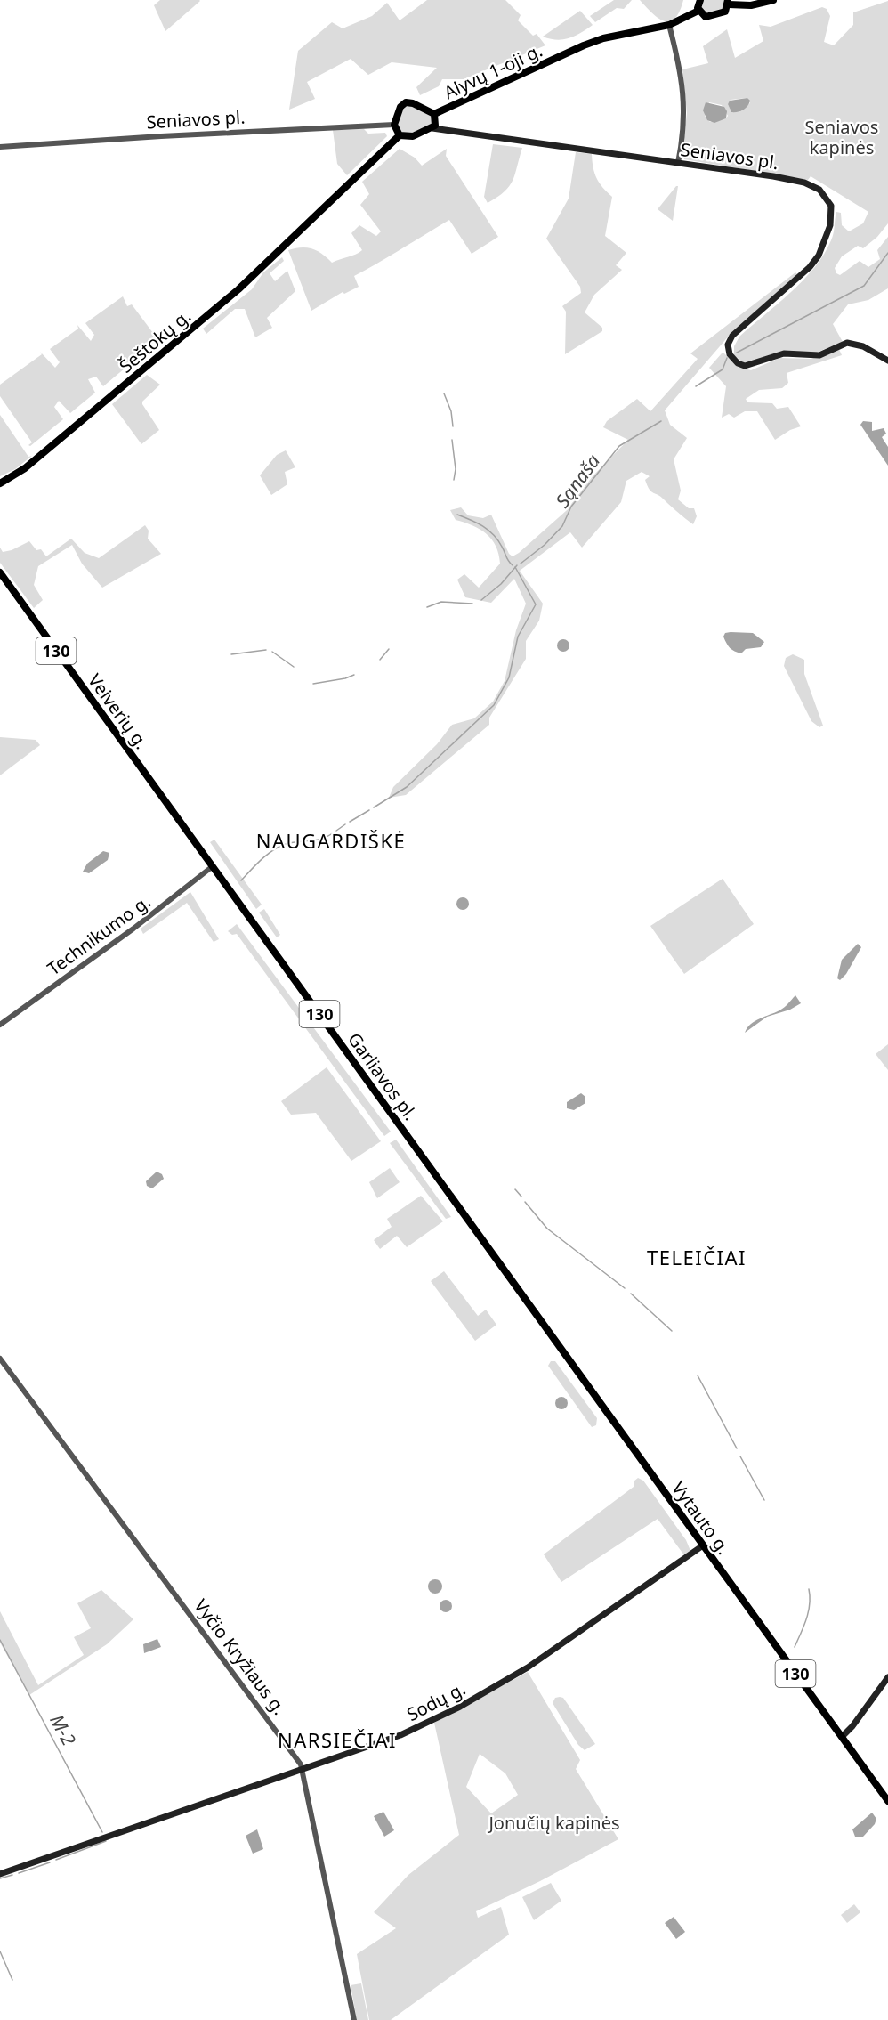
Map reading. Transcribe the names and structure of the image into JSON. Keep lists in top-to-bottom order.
{
  "streets": {
    "main road": [
      "Alyvų 1-oji g.",
      "Seniavos pl.",
      "Šeštokų g.",
      "130",
      "Veiverių g.",
      "Garliavos pl.",
      "Vytauto g.",
      "Sodų g."
    ],
    "street": ["Technikumo g.", "Vyčio Kryžiaus g."]
  },
  "crossings": [
    ["Alyvų 1-oji g.", "Seniavos pl."],
    ["Alyvų 1-oji g.", "Šeštokų g."],
    ["Seniavos pl.", "Šeštokų g."],
    ["Veiverių g.", "Technikumo g."],
    ["Veiverių g.", "Garliavos pl."],
    ["Technikumo g.", "Garliavos pl."],
    ["Garliavos pl.", "Vytauto g."],
    ["Vytauto g.", "Sodų g."],
    ["Vyčio Kryžiaus g.", "Sodų g."]
  ],
  "districts": ["NAUGARDIŠKĖ", "TELEIČIAI", "NARSIEČIAI"],
  "water": ["Sąnaša", "M-2"],
  "parks": ["Seniavos kapinės", "Jonučių kapinės"]
}
